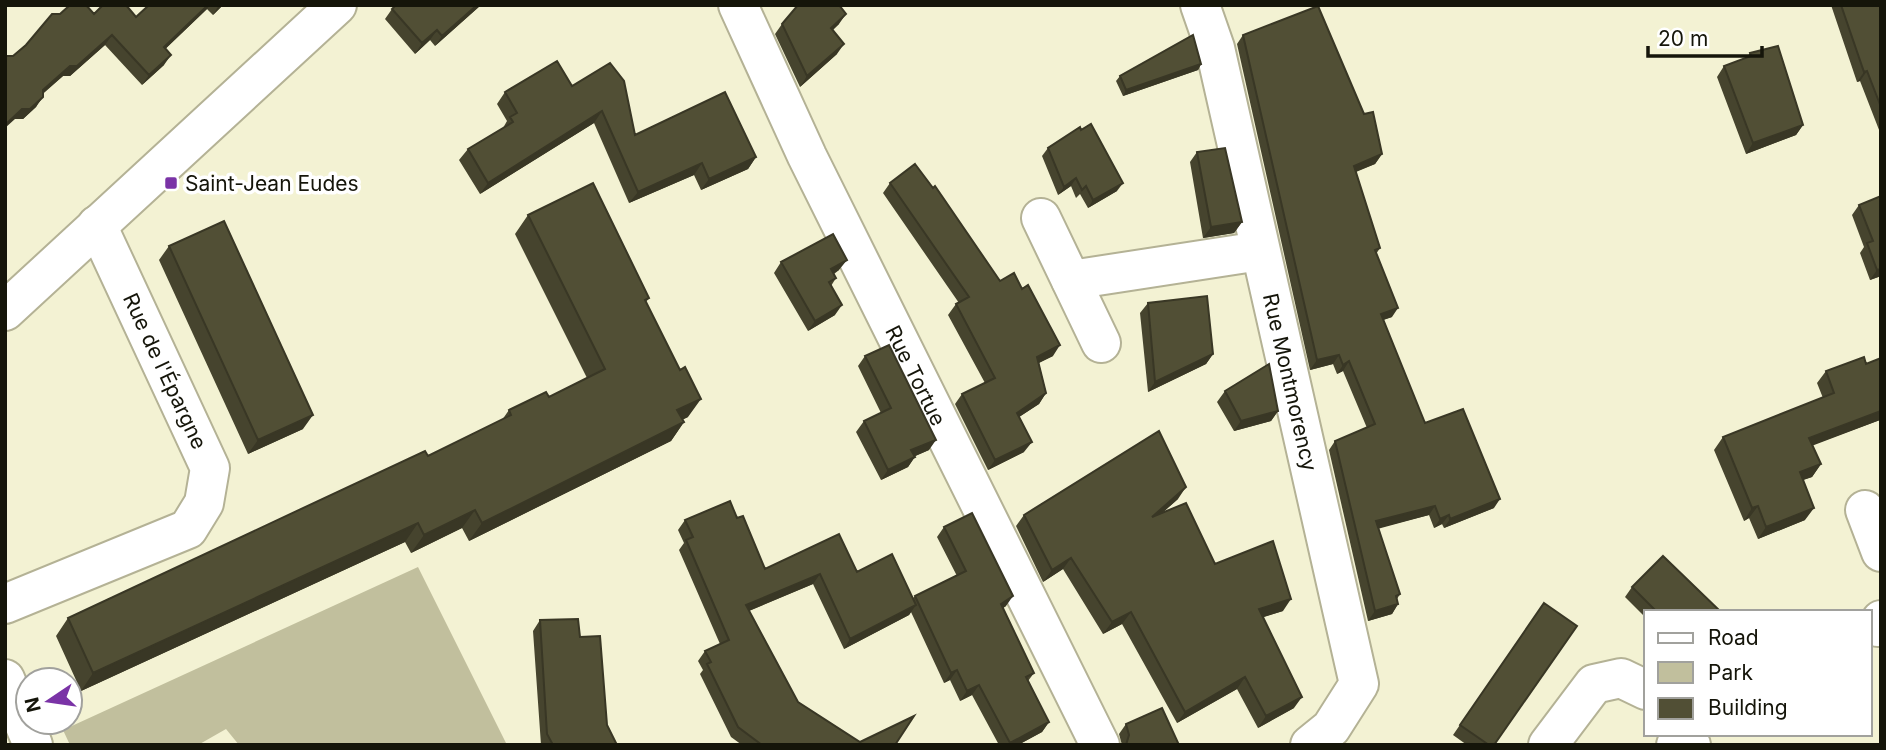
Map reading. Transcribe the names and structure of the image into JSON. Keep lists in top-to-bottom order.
{
  "streets": {
    "street": ["Rue de l'Épargne", "Rue Tortue", "Rue Montmorency"]
  },
  "places": {
    "transit": ["Saint-Jean Eudes"]
  },
  "legend": ["Road", "Park", "Building"],
  "scale_bar": "20 m",
  "north": "left"
}
